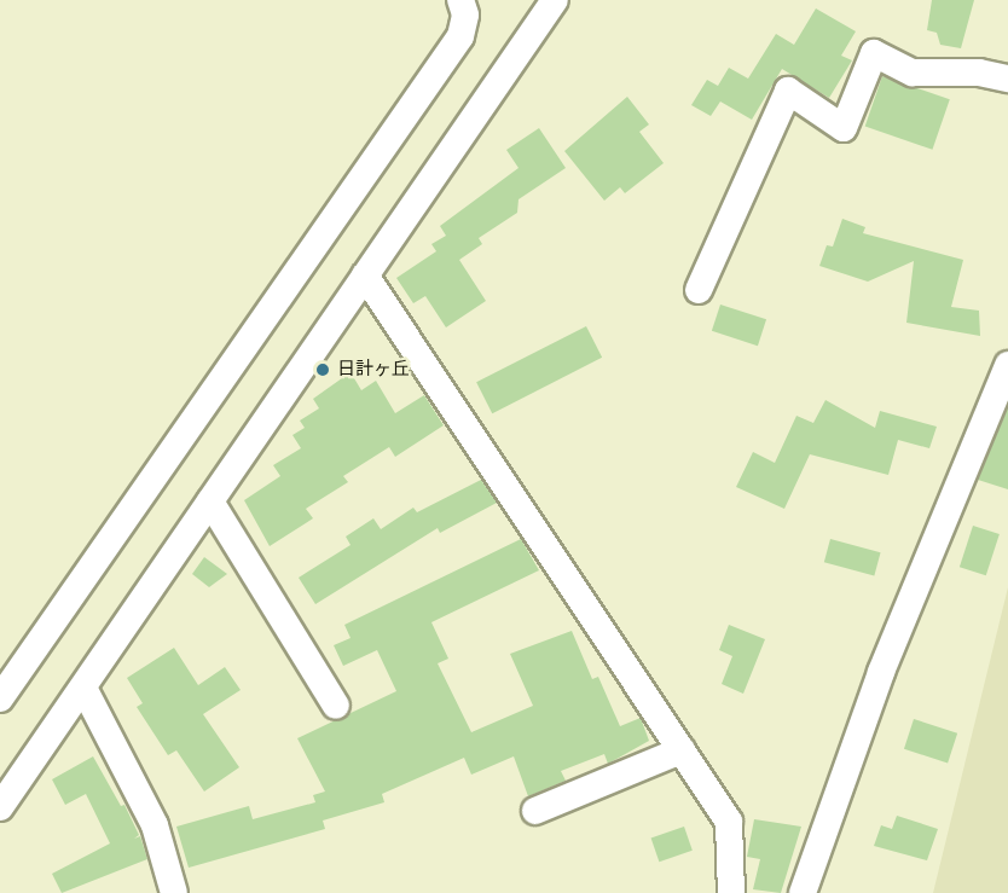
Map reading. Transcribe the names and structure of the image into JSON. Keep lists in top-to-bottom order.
{
  "places": ["日計ヶ丘"]
}
